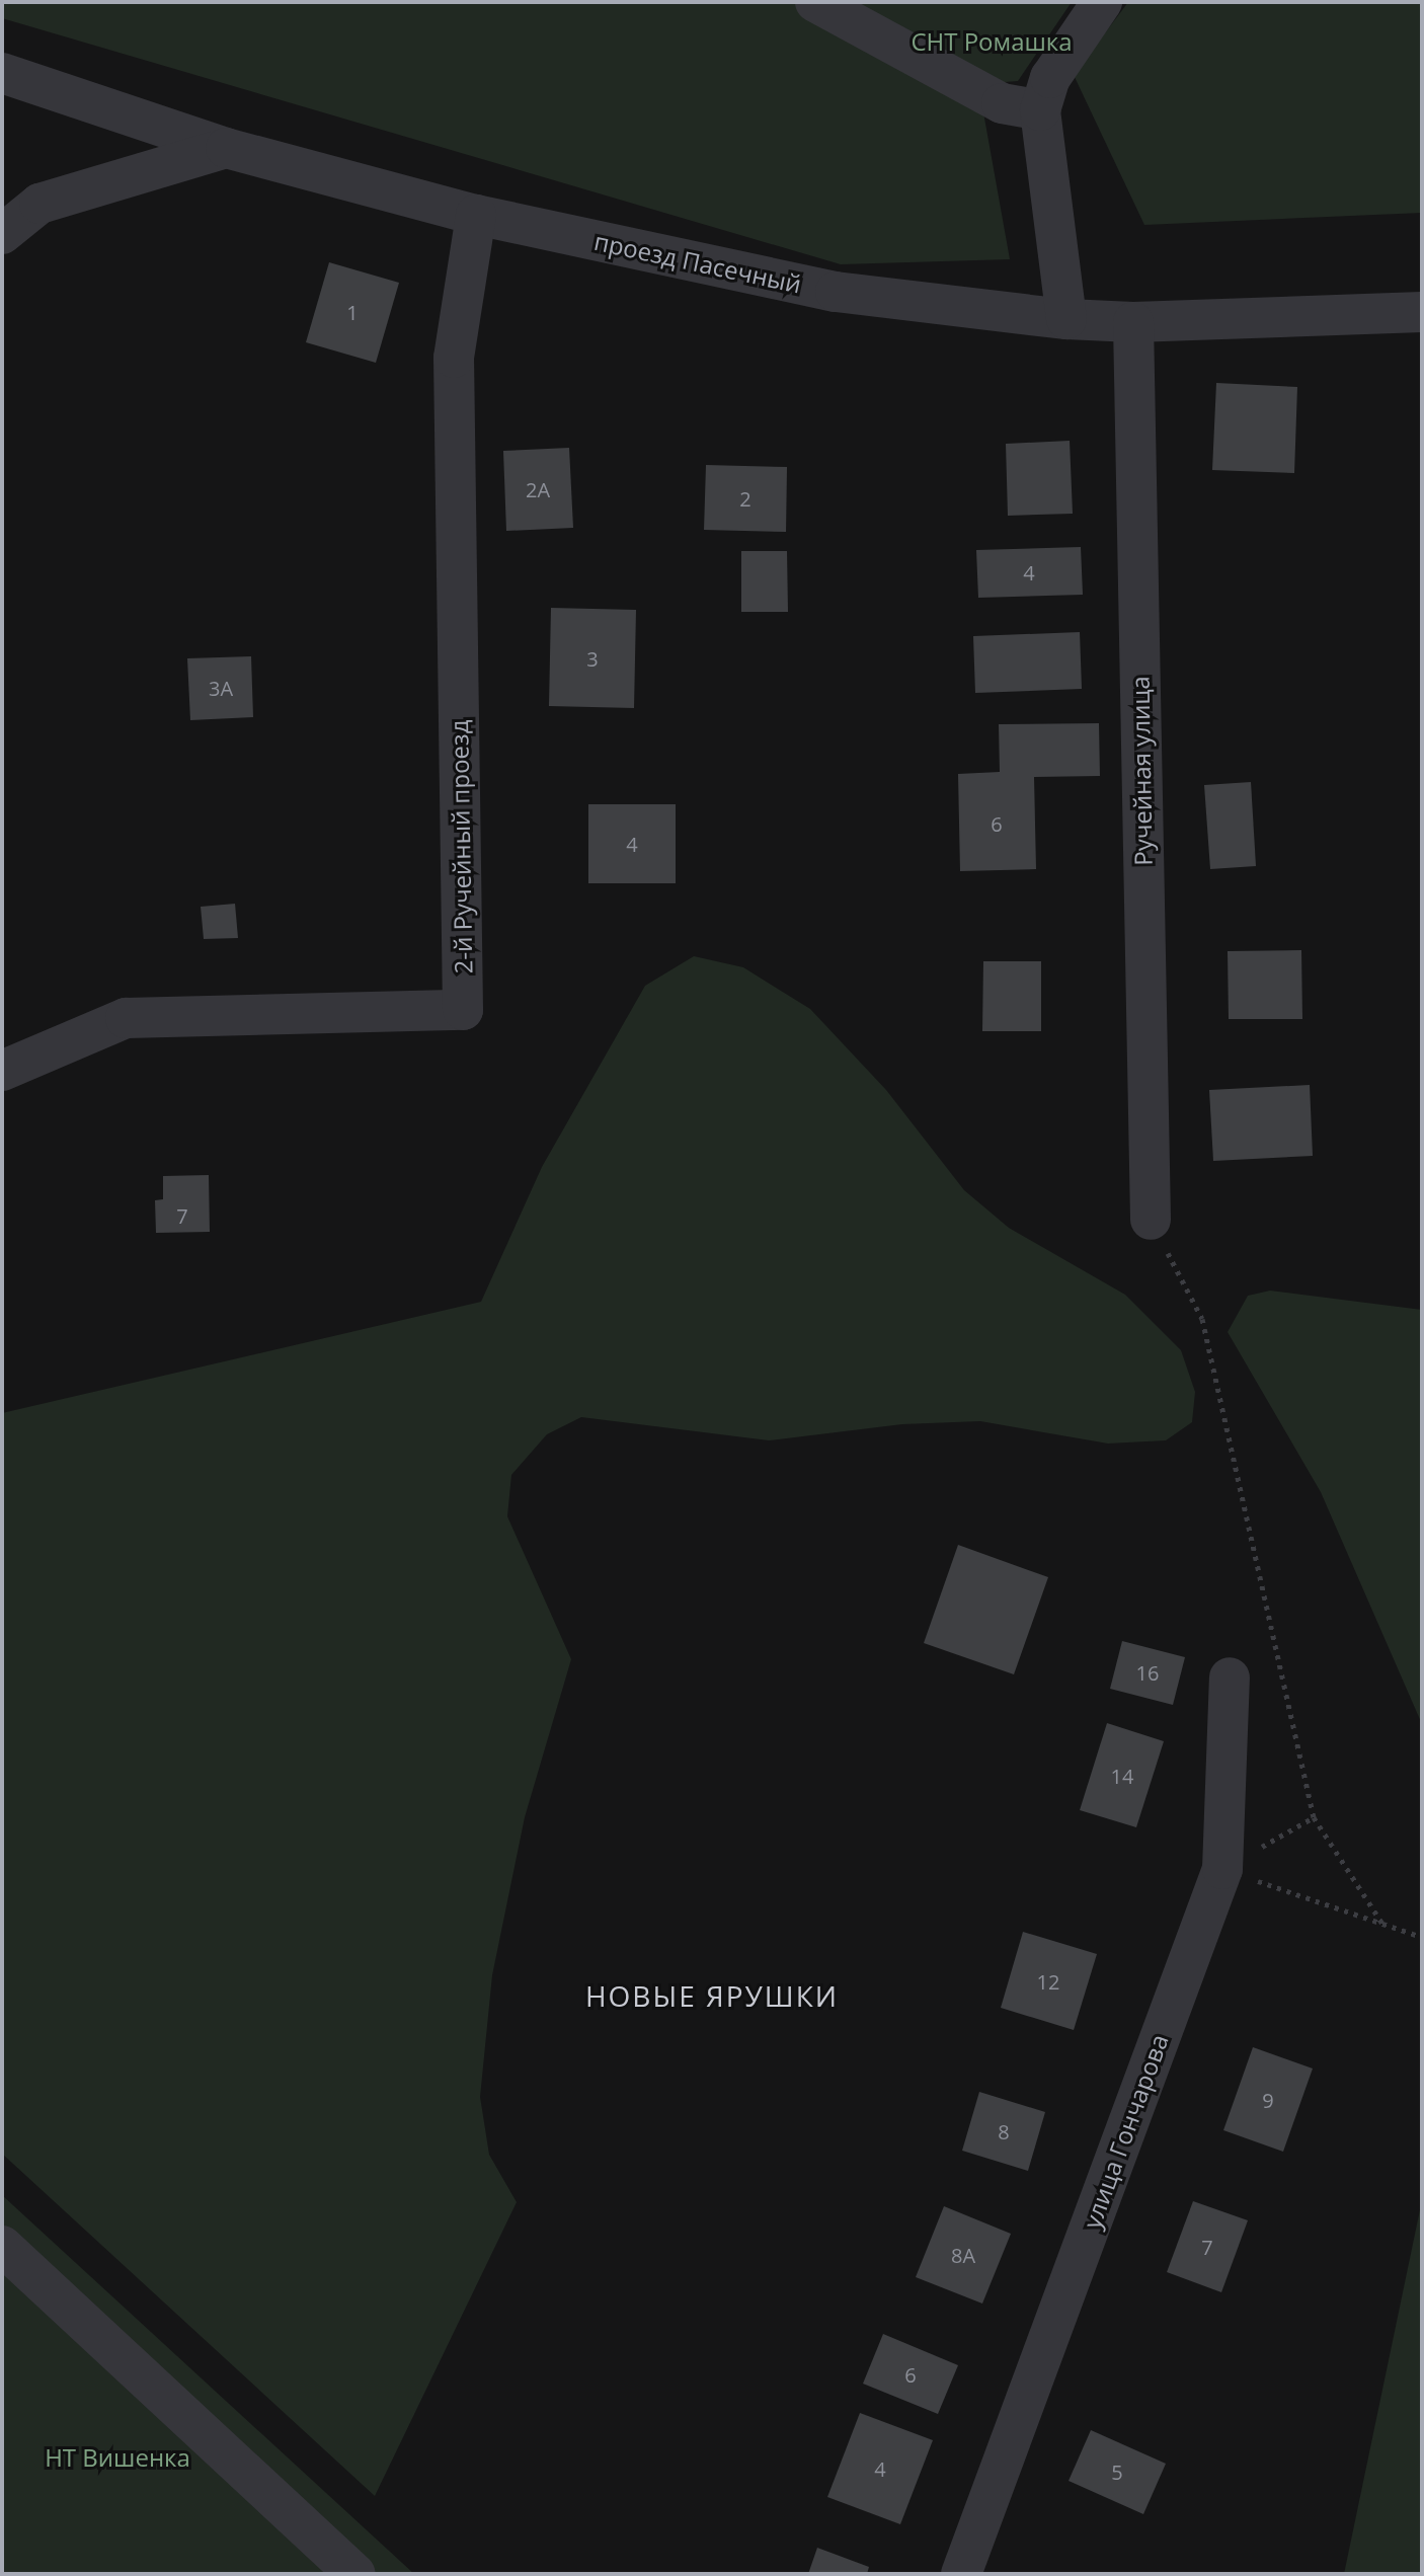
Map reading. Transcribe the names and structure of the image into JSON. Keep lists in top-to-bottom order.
{
  "streets": {
    "street": [
      "проезд Пасечный",
      "Ручейная улица",
      "2-й Ручейный проезд",
      "улица Гончарова"
    ]
  },
  "crossings": [
    ["проезд Пасечный", "Ручейная улица"],
    ["проезд Пасечный", "2-й Ручейный проезд"]
  ],
  "districts": ["НОВЫЕ ЯРУШКИ"],
  "parks": ["СНТ Ромашка", "НТ Вишенка"],
  "house_numbers": [
    "1",
    "2А",
    "2",
    "4",
    "3",
    "3А",
    "6",
    "4",
    "7",
    "16",
    "14",
    "12",
    "9",
    "8",
    "7",
    "8А",
    "6",
    "4",
    "5"
  ]
}
